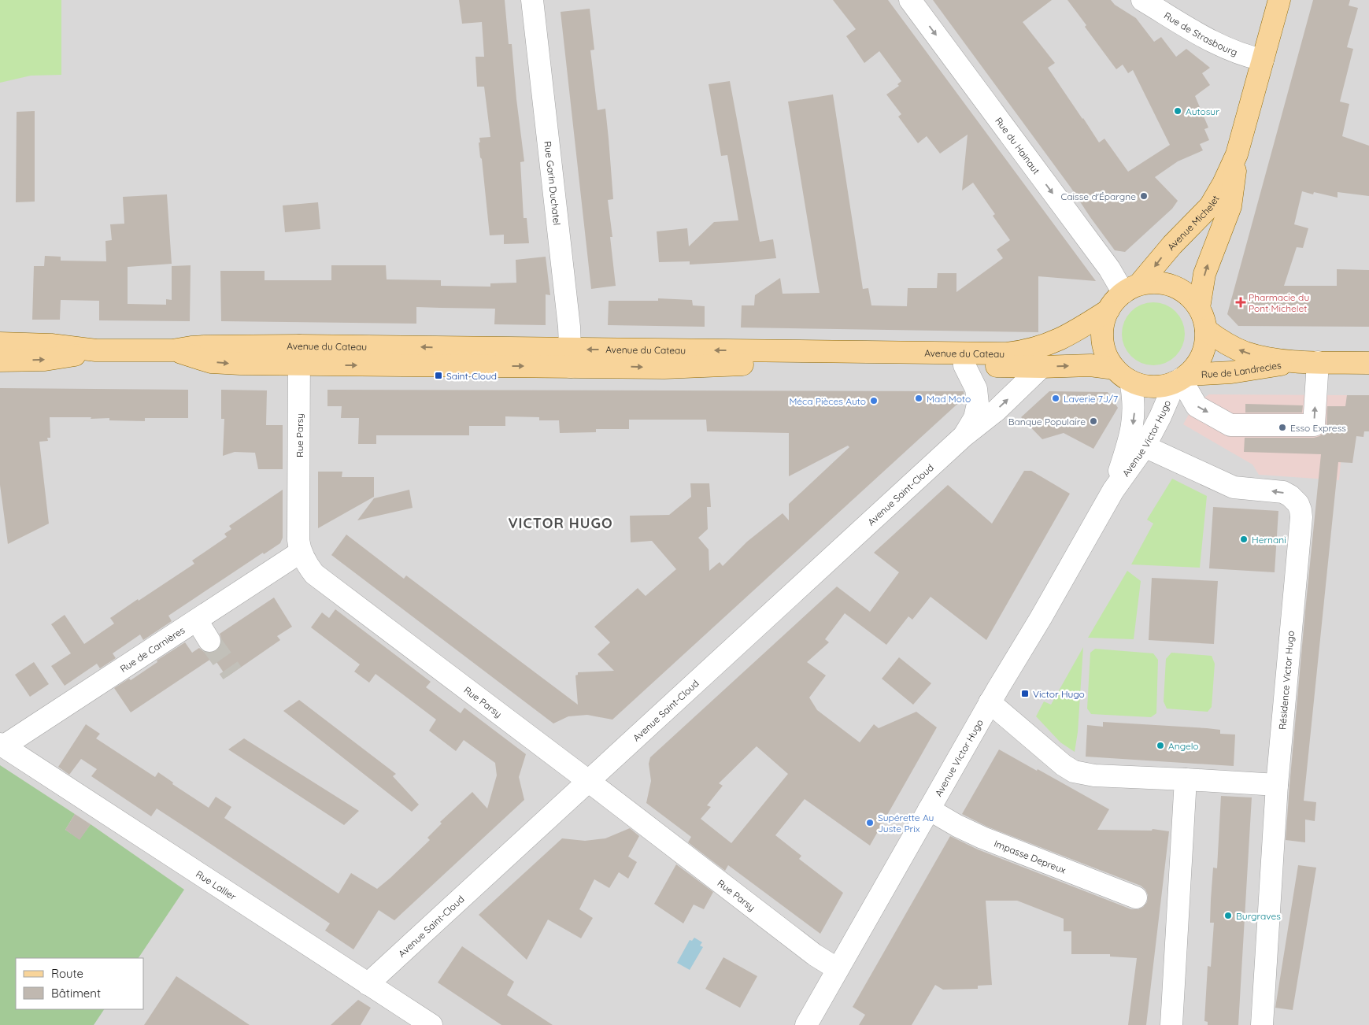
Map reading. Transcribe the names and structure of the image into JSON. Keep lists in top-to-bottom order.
{
  "streets": {
    "main road": ["Avenue Michelet", "Avenue du Cateau", "Rue de Landrecies"],
    "street": [
      "Rue de Strasbourg",
      "Rue du Hainaut",
      "Rue Garin Duchatel",
      "Rue Parsy",
      "Avenue Victor Hugo",
      "Avenue Saint-Cloud",
      "Rue de Carnières",
      "Résidence Victor Hugo",
      "Impasse Depreux",
      "Rue Lallier"
    ]
  },
  "crossings": [
    ["Rue de Strasbourg", "Avenue Michelet"],
    ["Rue du Hainaut", "Avenue Michelet"],
    ["Rue du Hainaut", "Avenue du Cateau"],
    ["Rue du Hainaut", "Rue de Landrecies"],
    ["Rue du Hainaut", "Avenue Victor Hugo"],
    ["Rue Garin Duchatel", "Avenue du Cateau"],
    ["Avenue Michelet", "Avenue du Cateau"],
    ["Avenue Michelet", "Rue de Landrecies"],
    ["Avenue Michelet", "Avenue Victor Hugo"],
    ["Avenue du Cateau", "Rue de Landrecies"],
    ["Avenue du Cateau", "Rue Parsy"],
    ["Avenue du Cateau", "Avenue Victor Hugo"],
    ["Avenue du Cateau", "Avenue Saint-Cloud"],
    ["Rue de Landrecies", "Avenue Victor Hugo"],
    ["Rue Parsy", "Avenue Victor Hugo"],
    ["Rue Parsy", "Avenue Saint-Cloud"],
    ["Rue Parsy", "Rue de Carnières"],
    ["Avenue Victor Hugo", "Résidence Victor Hugo"],
    ["Avenue Victor Hugo", "Impasse Depreux"],
    ["Avenue Saint-Cloud", "Rue Lallier"],
    ["Rue de Carnières", "Rue Lallier"]
  ],
  "one_way": ["Rue du Hainaut", "Résidence Victor Hugo"],
  "districts": ["VICTOR HUGO"],
  "places": {
    "other": [
      "Autosur",
      "Caisse d'Épargne",
      "Mad Moto",
      "Laverie 7J/7",
      "Méca Pièces Auto",
      "Banque Populaire",
      "Esso Express",
      "Hernani",
      "Angelo",
      "Supérette Au Juste Prix",
      "Burgraves"
    ],
    "health": ["Pharmacie du Pont Michelet"],
    "transit": ["Saint-Cloud", "Victor Hugo"]
  },
  "legend": ["Route", "Bâtiment"]
}
